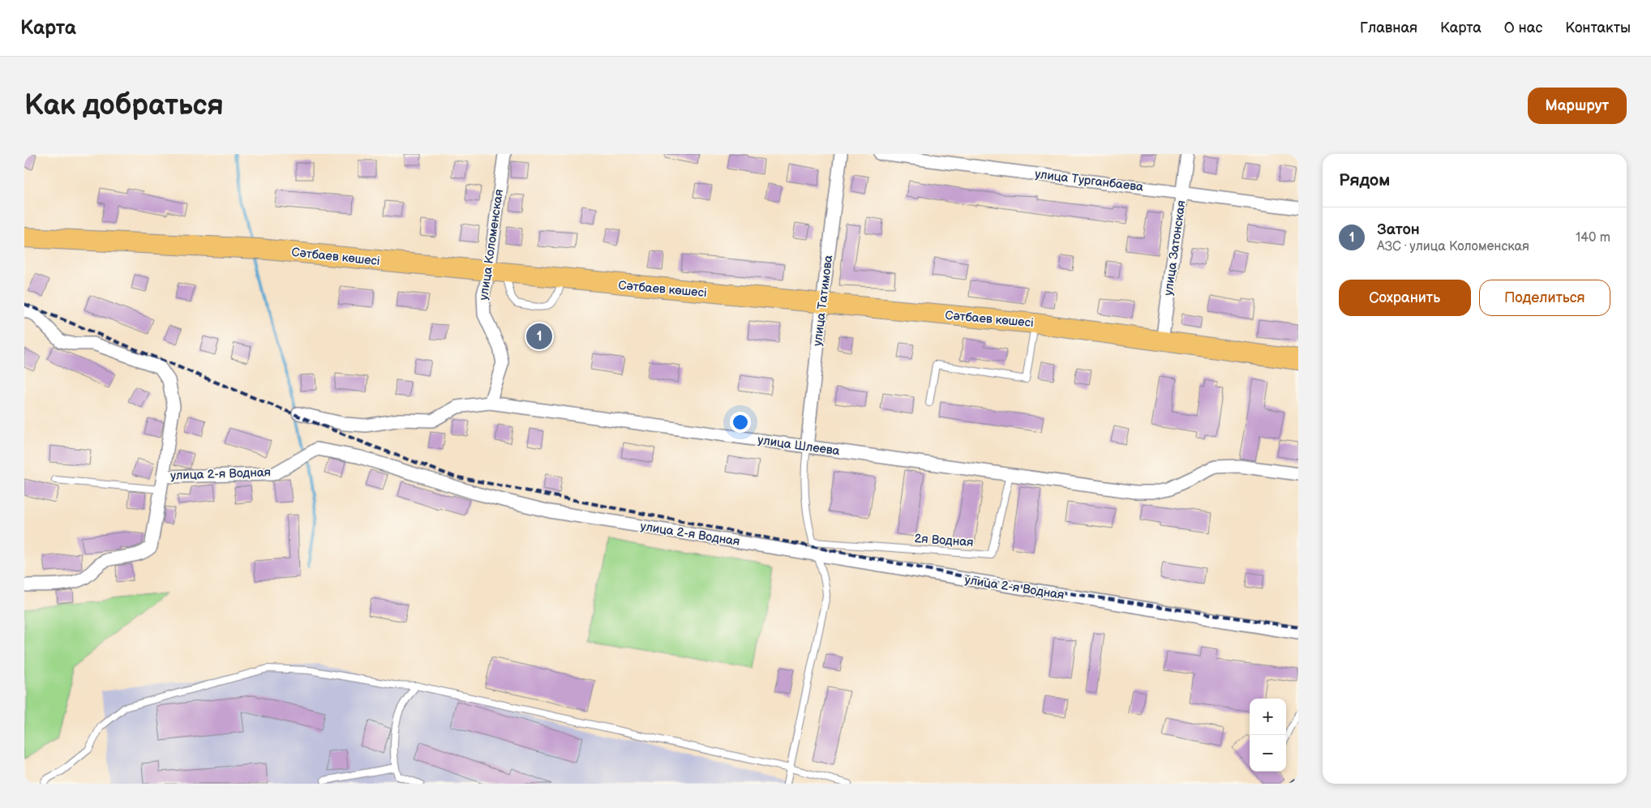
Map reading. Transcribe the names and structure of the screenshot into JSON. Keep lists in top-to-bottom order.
{
  "streets": {
    "main road": ["Сәтбаев көшесі"],
    "street": [
      "улица Турганбаева",
      "улица Коломенская",
      "улица Затонская",
      "улица Татимова",
      "улица Шлеева",
      "улица 2-я Водная"
    ],
    "lane": ["2я Водная"]
  },
  "crossings": [
    ["улица Турганбаева", "улица Затонская"],
    ["улица Коломенская", "Сәтбаев көшесі"],
    ["улица Коломенская", "улица Шлеева"],
    ["улица Затонская", "Сәтбаев көшесі"],
    ["Сәтбаев көшесі", "улица Татимова"],
    ["улица Татимова", "улица Шлеева"],
    ["улица Шлеева", "2я Водная"]
  ],
  "page": {
    "header": "Карта",
    "nav": [
      "Главная",
      "Карта",
      "О нас",
      "Контакты"
    ],
    "buttons": [
      "Маршрут",
      ["Сохранить", "Поделиться"]
    ],
    "title": "Как добраться",
    "heading": "Рядом",
    "list": [
      {
        "mark": "1",
        "name": "Затон",
        "note": "АЗС · улица Коломенская",
        "value": "140 m"
      }
    ],
    "pins": "1",
    "map_buttons": ["+", "−"]
  }
}
